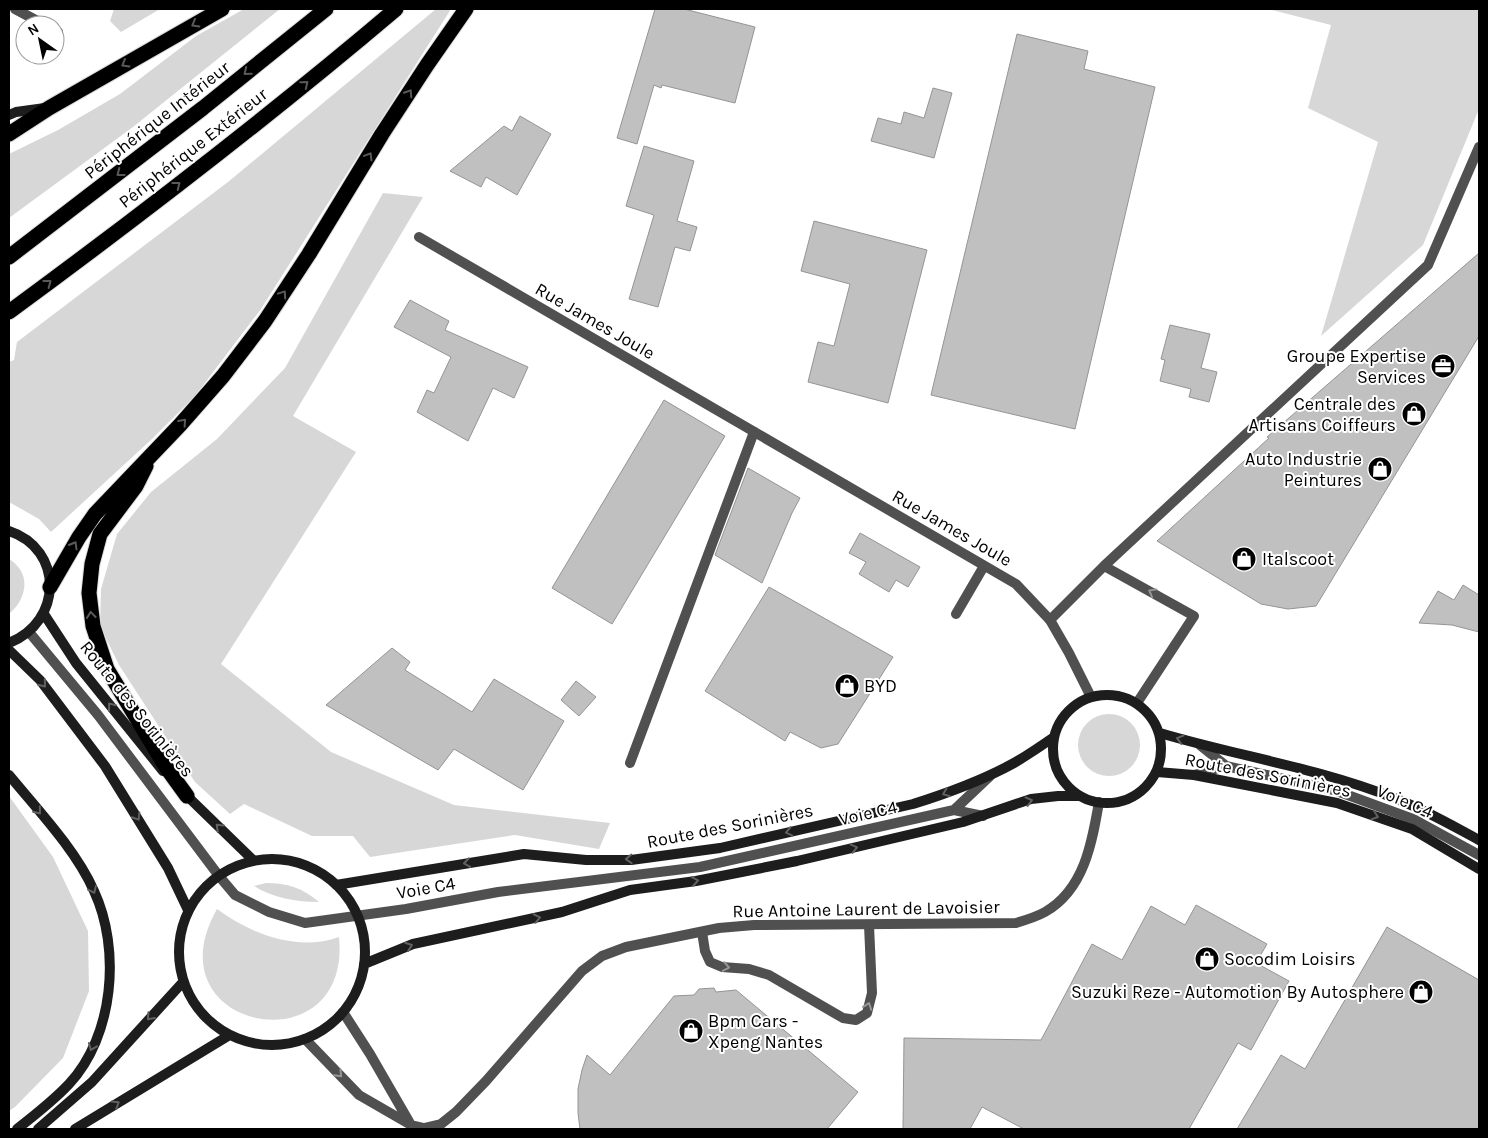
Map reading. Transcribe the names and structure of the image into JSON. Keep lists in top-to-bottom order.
{
  "streets": {
    "highway": ["Périphérique Intérieur", "Périphérique Extérieur"],
    "main road": ["Route des Sorinières"],
    "street": ["Rue James Joule", "Voie C4", "Rue Antoine Laurent de Lavoisier"]
  },
  "crossings": [
    ["Rue James Joule", "Route des Sorinières"],
    ["Rue James Joule", "Rue Antoine Laurent de Lavoisier"],
    ["Route des Sorinières", "Voie C4"],
    ["Route des Sorinières", "Rue Antoine Laurent de Lavoisier"]
  ],
  "places": {
    "office": ["Groupe Expertise Services"],
    "shop": [
      "Centrale des Artisans Coiffeurs",
      "Auto Industrie Peintures",
      "Italscoot",
      "BYD",
      "Socodim Loisirs",
      "Suzuki Reze - Automotion By Autosphere",
      "Bpm Cars - Xpeng Nantes"
    ]
  },
  "north": "top left"
}
